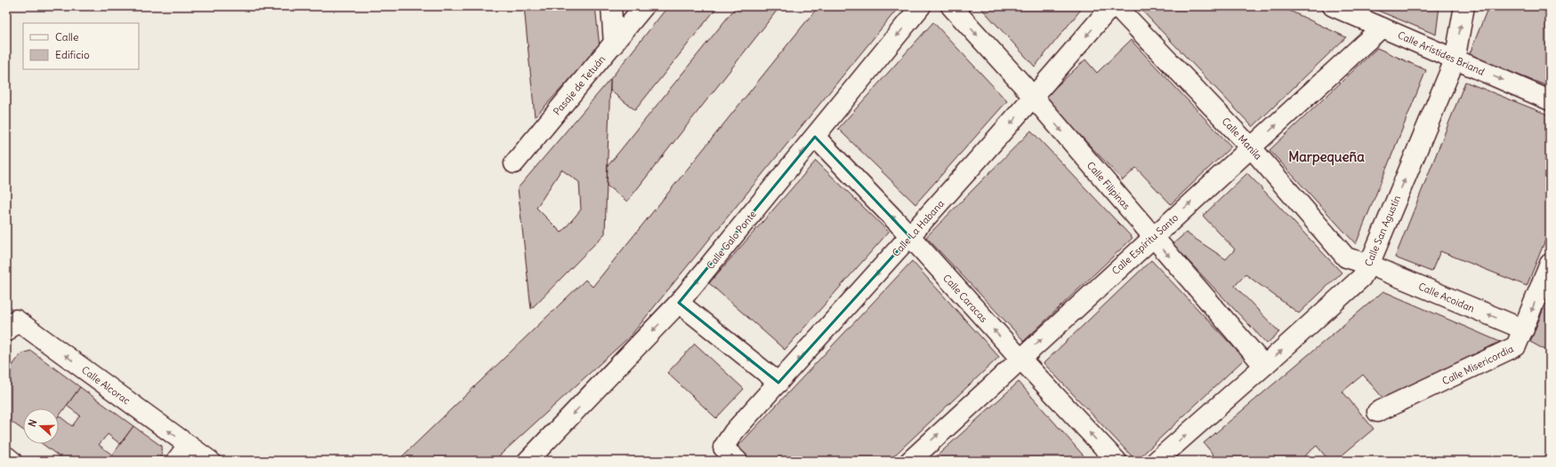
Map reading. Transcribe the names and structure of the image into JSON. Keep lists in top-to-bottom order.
{
  "streets": {
    "street": [
      "Calle Arístides Briand",
      "Pasaje de Tetuán",
      "Calle Manila",
      "Calle Filipinas",
      "Calle La Habana",
      "Calle San Agustín",
      "Calle Galo Ponte",
      "Calle Espíritu Santo",
      "Calle Acoidan",
      "Calle Caracas",
      "Calle Misericordia",
      "Calle Alcorac"
    ]
  },
  "crossings": [
    ["Calle Arístides Briand", "Calle San Agustín"],
    ["Calle Arístides Briand", "Calle Espíritu Santo"],
    ["Calle Manila", "Calle San Agustín"],
    ["Calle Manila", "Calle Espíritu Santo"],
    ["Calle Manila", "Calle Acoidan"],
    ["Calle Filipinas", "Calle La Habana"],
    ["Calle Filipinas", "Calle San Agustín"],
    ["Calle Filipinas", "Calle Espíritu Santo"],
    ["Calle La Habana", "Calle Caracas"],
    ["Calle San Agustín", "Calle Acoidan"],
    ["Calle Galo Ponte", "Calle Caracas"],
    ["Calle Espíritu Santo", "Calle Caracas"],
    ["Calle Acoidan", "Calle Misericordia"]
  ],
  "one_way": [
    "Calle Arístides Briand",
    "Calle Filipinas",
    "Calle La Habana",
    "Calle San Agustín",
    "Calle Galo Ponte",
    "Calle Espíritu Santo",
    "Calle Acoidan",
    "Calle Caracas",
    "Calle Alcorac"
  ],
  "districts": ["Marpequeña"],
  "legend": ["Calle", "Edificio"],
  "north": "left"
}
